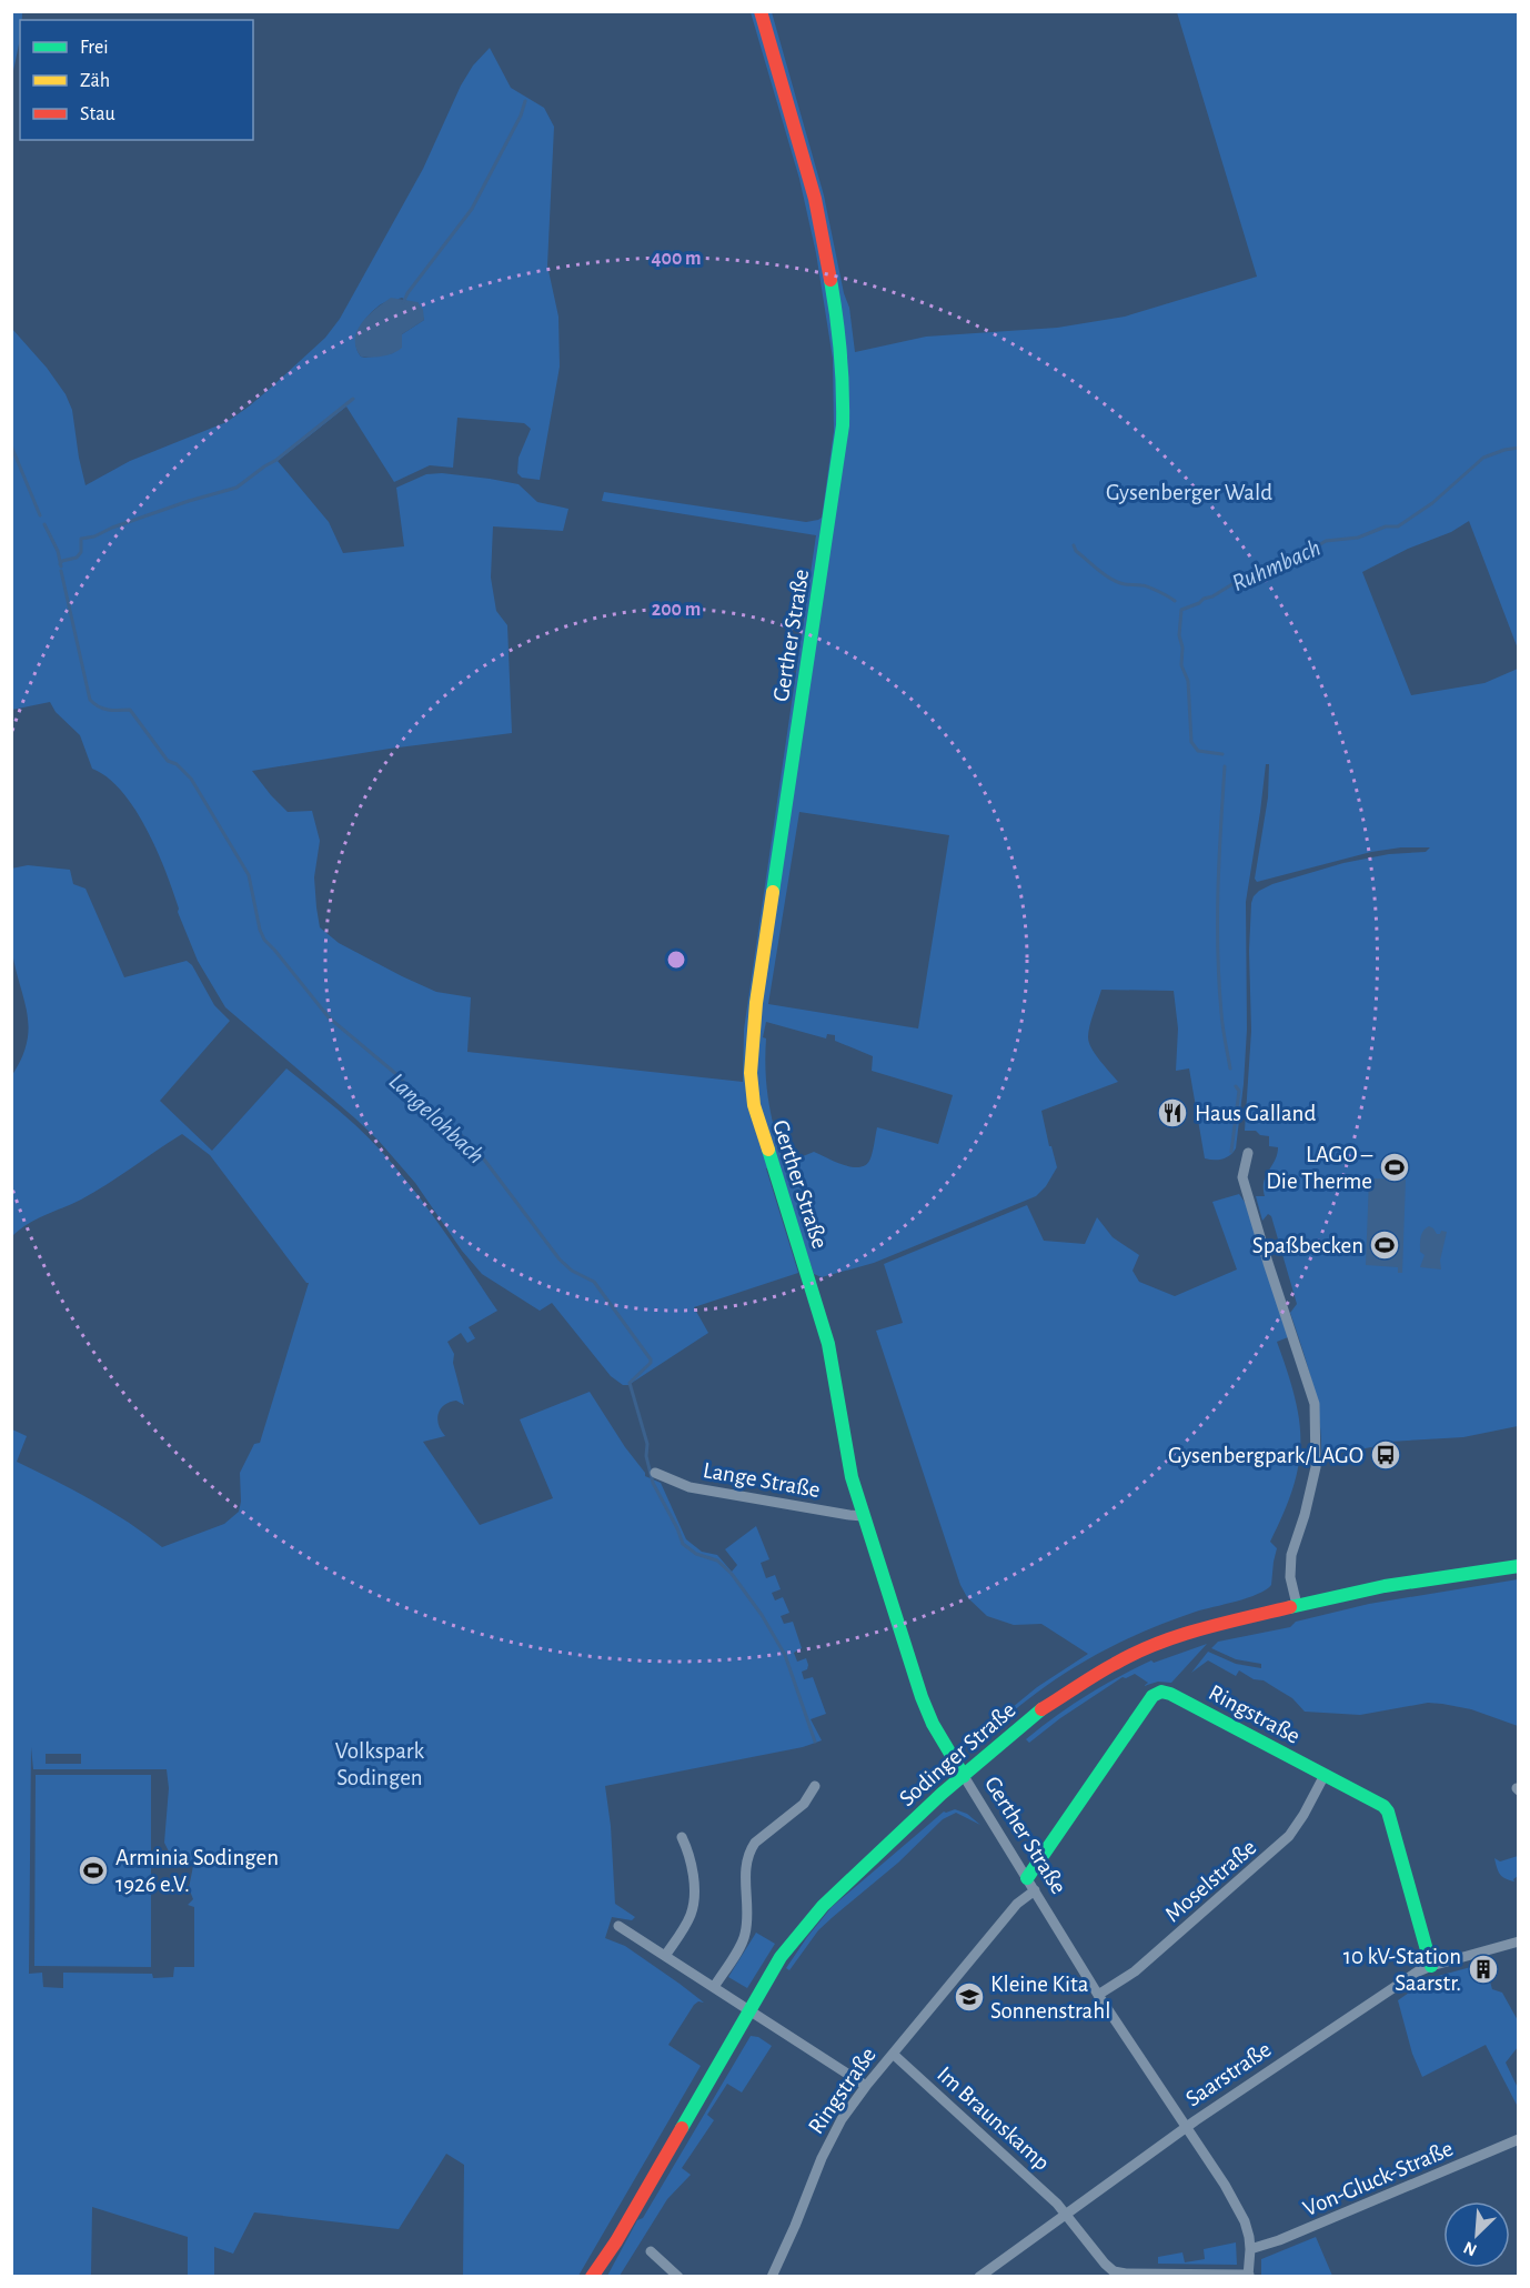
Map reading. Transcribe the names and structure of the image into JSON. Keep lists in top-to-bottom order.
{
  "streets": {
    "street": [
      "Gerther Straße",
      "Lange Straße",
      "Ringstraße",
      "Sodinger Straße",
      "Moselstraße",
      "Saarstraße",
      "Im Braunskamp",
      "Von-Gluck-Straße"
    ]
  },
  "crossings": [
    ["Gerther Straße", "Lange Straße"],
    ["Gerther Straße", "Ringstraße"],
    ["Gerther Straße", "Sodinger Straße"],
    ["Gerther Straße", "Moselstraße"],
    ["Gerther Straße", "Saarstraße"],
    ["Gerther Straße", "Im Braunskamp"],
    ["Gerther Straße", "Von-Gluck-Straße"],
    ["Ringstraße", "Moselstraße"],
    ["Ringstraße", "Saarstraße"],
    ["Ringstraße", "Im Braunskamp"],
    ["Saarstraße", "Im Braunskamp"]
  ],
  "water": ["Ruhmbach", "Langelohbach"],
  "parks": ["Gysenberger Wald", "Volkspark Sodingen"],
  "places": {
    "restaurant": ["Haus Galland"],
    "sports": ["LAGO – Die Therme", "Spaßbecken", "Arminia Sodingen 1926 e.V."],
    "bus stop": ["Gysenbergpark/LAGO"],
    "building": ["10 kV-Station Saarstr."],
    "school or university": ["Kleine Kita Sonnenstrahl"]
  },
  "legend": ["Frei", "Zäh", "Stau"],
  "north": "bottom left",
  "rings": ["400 m", "200 m"]
}
